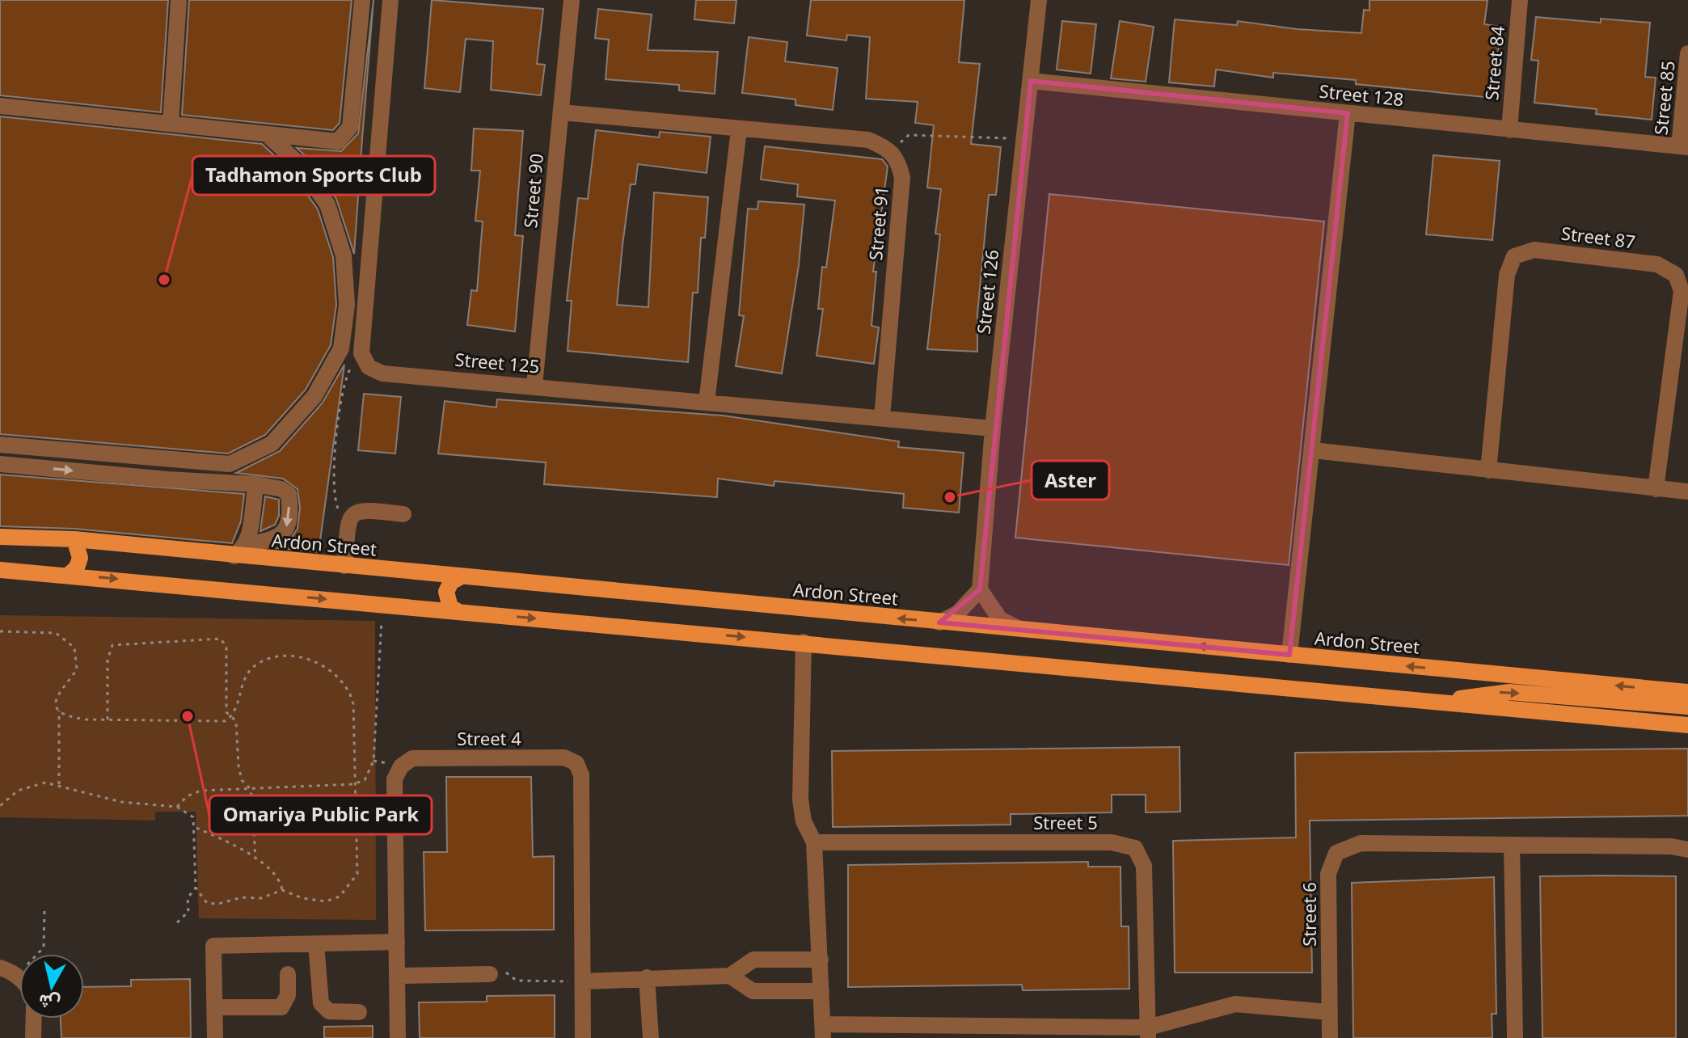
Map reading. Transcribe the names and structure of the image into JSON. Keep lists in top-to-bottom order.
{
  "streets": {
    "main road": ["Ardon Street"],
    "street": [
      "Street 84",
      "Street 128",
      "Street 85",
      "Street 90",
      "Street 91",
      "Street 87",
      "Street 126",
      "Street 125",
      "Street 4",
      "Street 5",
      "Street 6"
    ]
  },
  "crossings": [
    ["Street 84", "Street 128"],
    ["Street 128", "Street 85"],
    ["Street 128", "Street 126"],
    ["Street 90", "Street 125"],
    ["Street 91", "Street 125"],
    ["Street 126", "Street 125"]
  ],
  "places": ["Tadhamon Sports Club", "Aster", "Omariya Public Park"],
  "north": "bottom"
}
